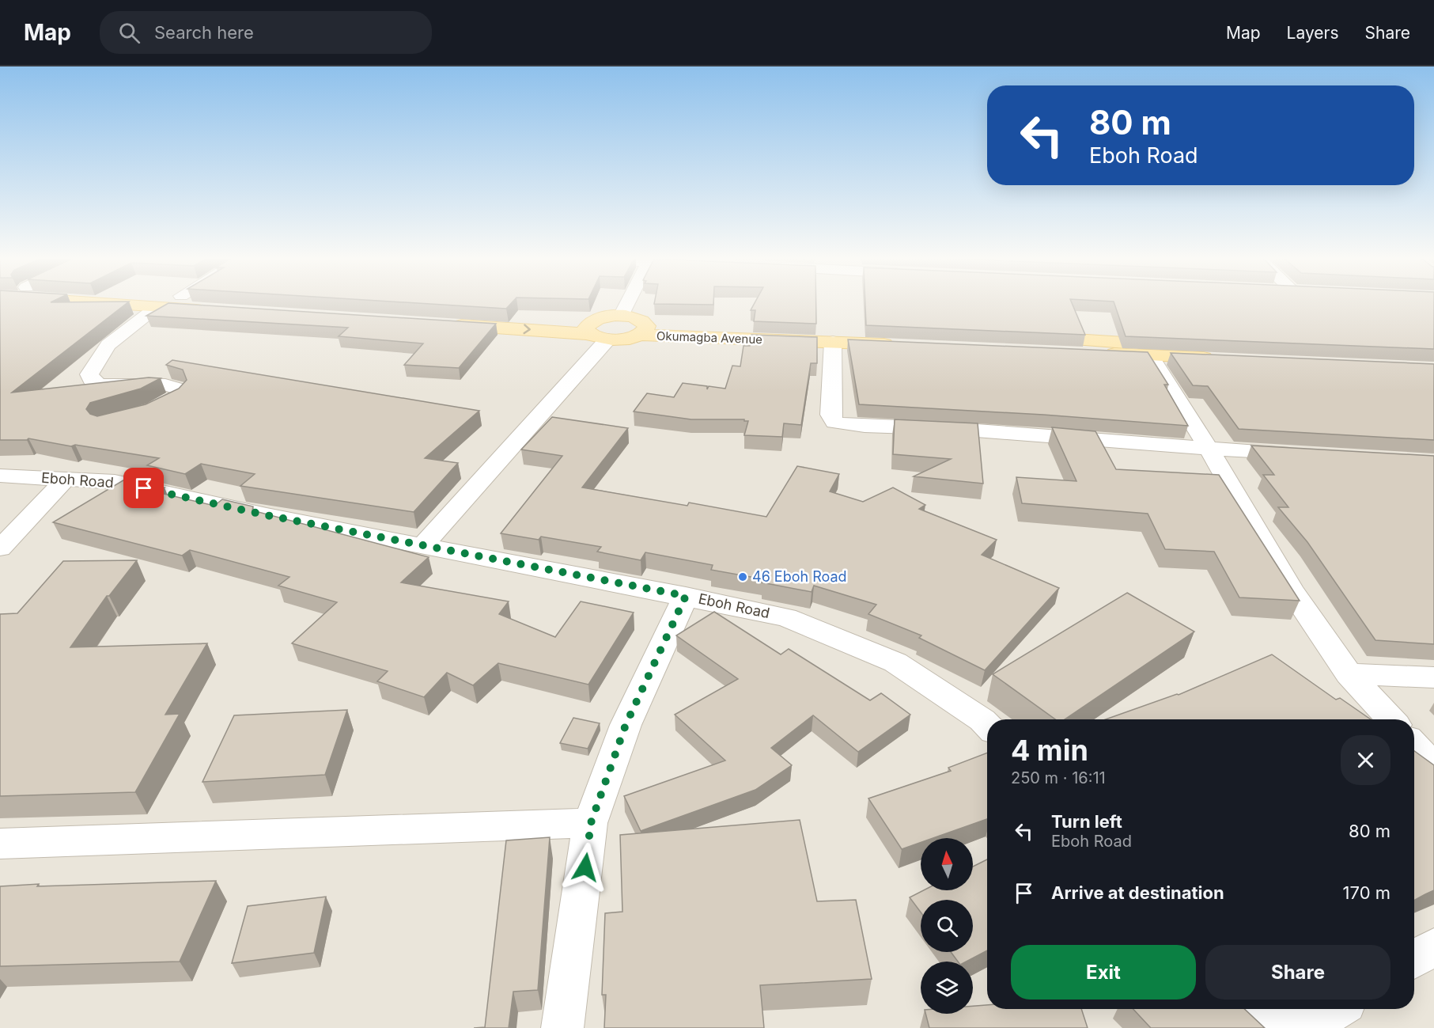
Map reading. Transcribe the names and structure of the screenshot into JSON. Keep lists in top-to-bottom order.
{
  "streets": {
    "main road": ["Okumagba Avenue"],
    "street": ["Eboh Road"]
  },
  "places": ["46 Eboh Road"],
  "north": "top",
  "page": {
    "header": "Map",
    "search": "Search here",
    "nav": ["Map", "Layers", "Share"],
    "turn": ["80 m", "Eboh Road"],
    "heading": ["4 min", "250 m · 16:11"],
    "list": [
      {
        "name": "Turn left",
        "note": "Eboh Road",
        "value": "80 m"
      },
      {
        "name": "Arrive at destination",
        "value": "170 m"
      }
    ],
    "buttons": ["Exit", "Share"]
  }
}
